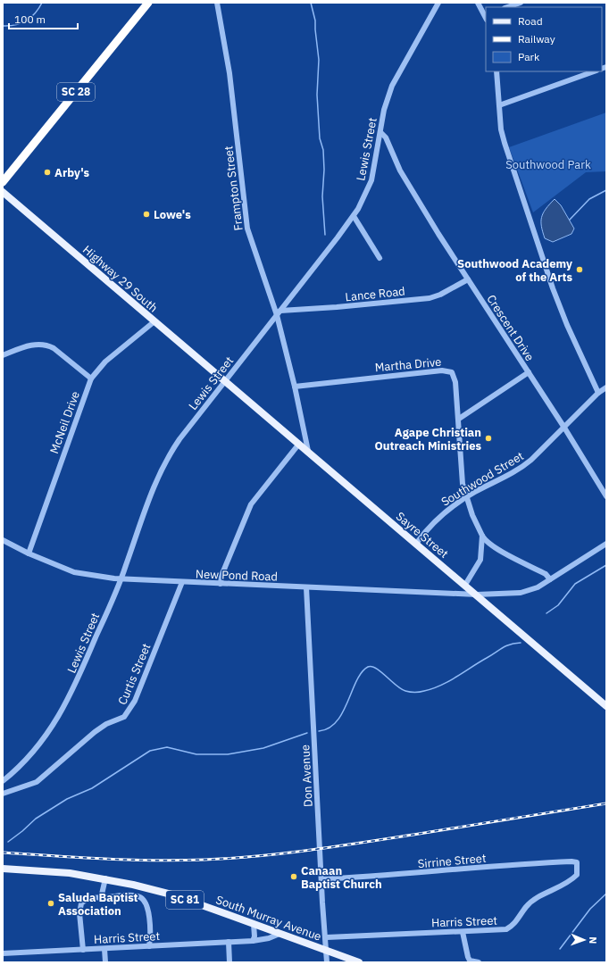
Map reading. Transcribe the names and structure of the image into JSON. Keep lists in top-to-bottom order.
{
  "streets": {
    "highway": ["SC 28"],
    "main road": [
      "Highway 29 South",
      "Sayre Street",
      "SC 81",
      "South Murray Avenue"
    ],
    "street": [
      "Lewis Street",
      "Frampton Street",
      "Lance Road",
      "Crescent Drive",
      "Martha Drive",
      "McNeil Drive",
      "Southwood Street",
      "New Pond Road",
      "Curtis Street",
      "Don Avenue",
      "Sirrine Street",
      "Harris Street"
    ]
  },
  "crossings": [
    ["Lewis Street", "Frampton Street"],
    ["Lewis Street", "Highway 29 South"],
    ["Lewis Street", "Lance Road"],
    ["Lewis Street", "Crescent Drive"],
    ["Lewis Street", "Sayre Street"],
    ["Lewis Street", "New Pond Road"],
    ["Frampton Street", "Lance Road"],
    ["Frampton Street", "Martha Drive"],
    ["Frampton Street", "Sayre Street"],
    ["Highway 29 South", "McNeil Drive"],
    ["Highway 29 South", "Sayre Street"],
    ["Lance Road", "Crescent Drive"],
    ["Crescent Drive", "Southwood Street"],
    ["Martha Drive", "Southwood Street"],
    ["Martha Drive", "Sayre Street"],
    ["McNeil Drive", "New Pond Road"],
    ["Southwood Street", "Sayre Street"],
    ["Sayre Street", "New Pond Road"],
    ["New Pond Road", "Curtis Street"],
    ["New Pond Road", "Don Avenue"],
    ["Don Avenue", "Sirrine Street"],
    ["Don Avenue", "South Murray Avenue"],
    ["Don Avenue", "Harris Street"],
    ["Sirrine Street", "Harris Street"],
    ["South Murray Avenue", "Harris Street"]
  ],
  "parks": ["Southwood Park"],
  "places": [
    "Arby's",
    "Lowe's",
    "Southwood Academy of the Arts",
    "Agape Christian Outreach Ministries",
    "Canaan Baptist Church",
    "Saluda Baptist Association"
  ],
  "legend": ["Road", "Railway", "Park"],
  "scale_bar": "100 m",
  "north": "right"
}
